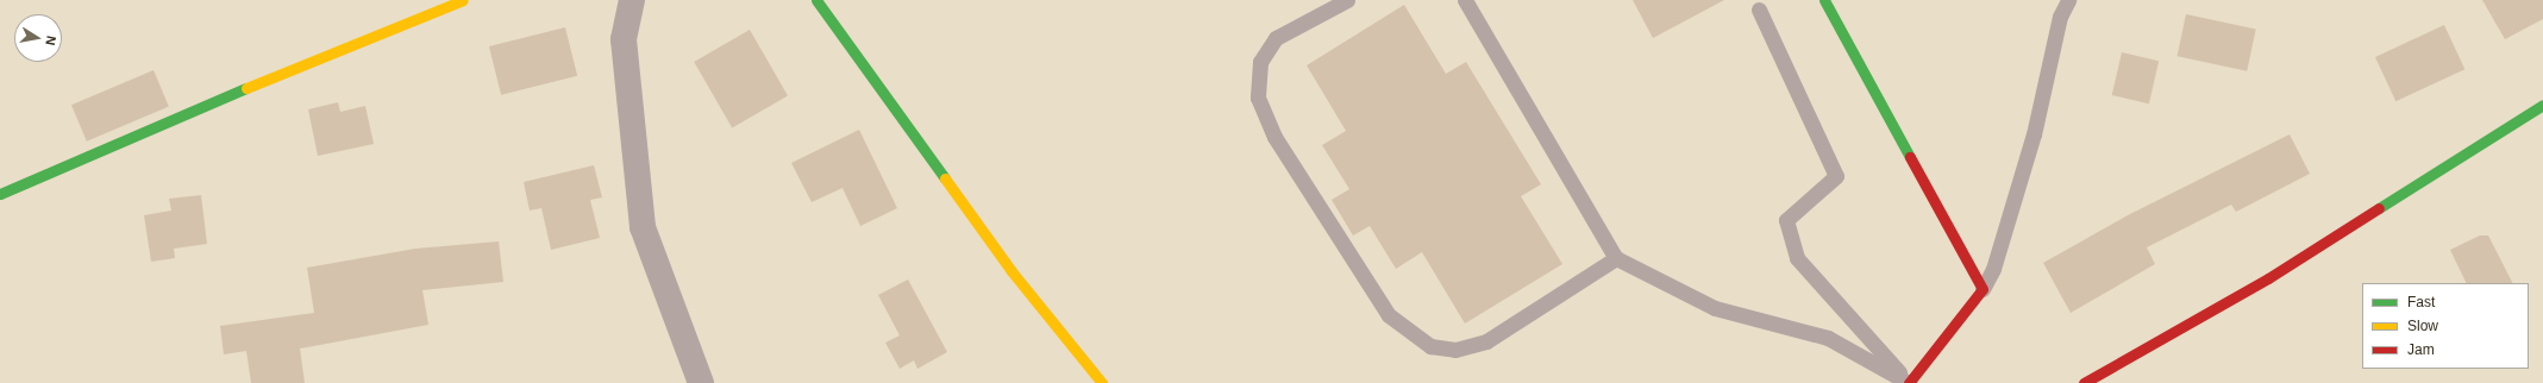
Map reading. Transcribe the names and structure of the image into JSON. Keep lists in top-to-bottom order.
{
  "legend": ["Fast", "Slow", "Jam"],
  "north": "right"
}
